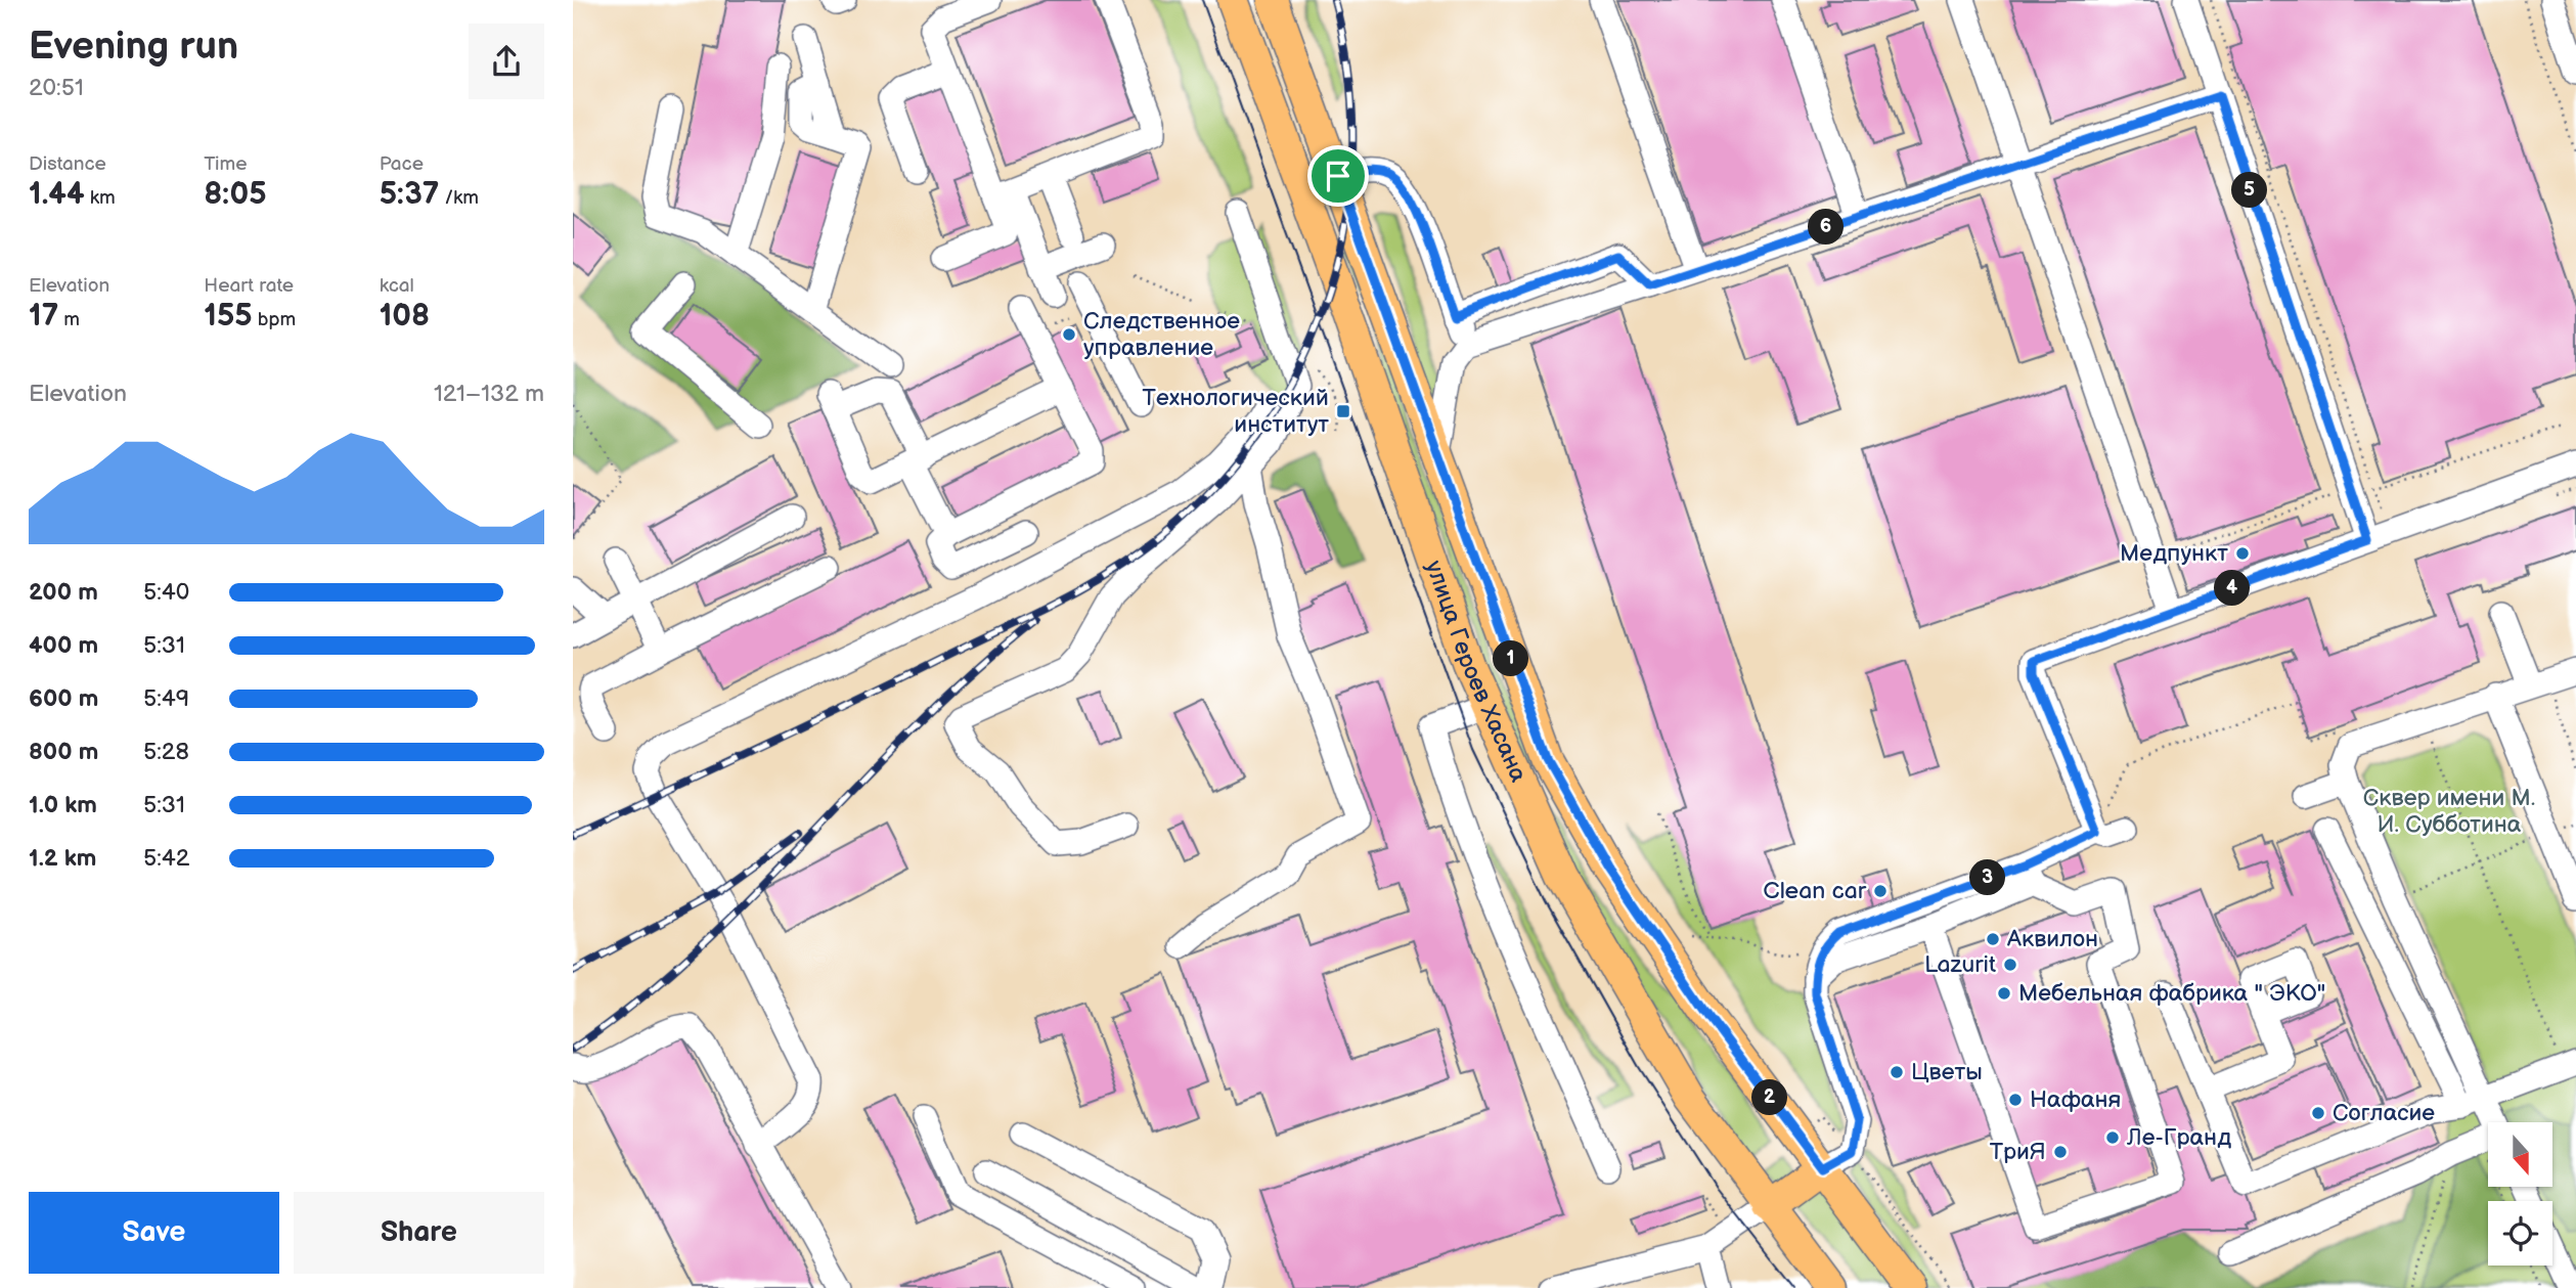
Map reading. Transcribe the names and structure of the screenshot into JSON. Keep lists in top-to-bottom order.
{
  "streets": {
    "main road": ["улица Героев Хасана"]
  },
  "parks": ["Сквер имени М. И. Субботина"],
  "places": {
    "other": [
      "Следственное управление",
      "Медпункт",
      "Clean car",
      "Аквилон",
      "Lazurit",
      "Мебельная фабрика \" ЭКО\"",
      "Цветы",
      "Нафаня",
      "Согласие",
      "Ле-Гранд",
      "ТриЯ"
    ],
    "transit": ["Технологический институт"]
  },
  "north": "bottom",
  "page": {
    "heading": ["Evening run", "20:51"],
    "stats": [
      ["Distance", "1.44 km"],
      ["Time", "8:05"],
      ["Pace", "5:37 /km"],
      ["Elevation", "17 m"],
      ["Heart rate", "155 bpm"],
      ["kcal", "108"]
    ],
    "pins": [
      "5",
      "6",
      "4",
      "1",
      "3",
      "2"
    ],
    "chart": ["Elevation", "121–132 m"],
    "list": [
      {
        "name": "200 m",
        "note": "5:40"
      },
      {
        "name": "400 m",
        "note": "5:31"
      },
      {
        "name": "600 m",
        "note": "5:49"
      },
      {
        "name": "800 m",
        "note": "5:28"
      },
      {
        "name": "1.0 km",
        "note": "5:31"
      },
      {
        "name": "1.2 km",
        "note": "5:42"
      }
    ],
    "buttons": ["Save", "Share"]
  }
}
